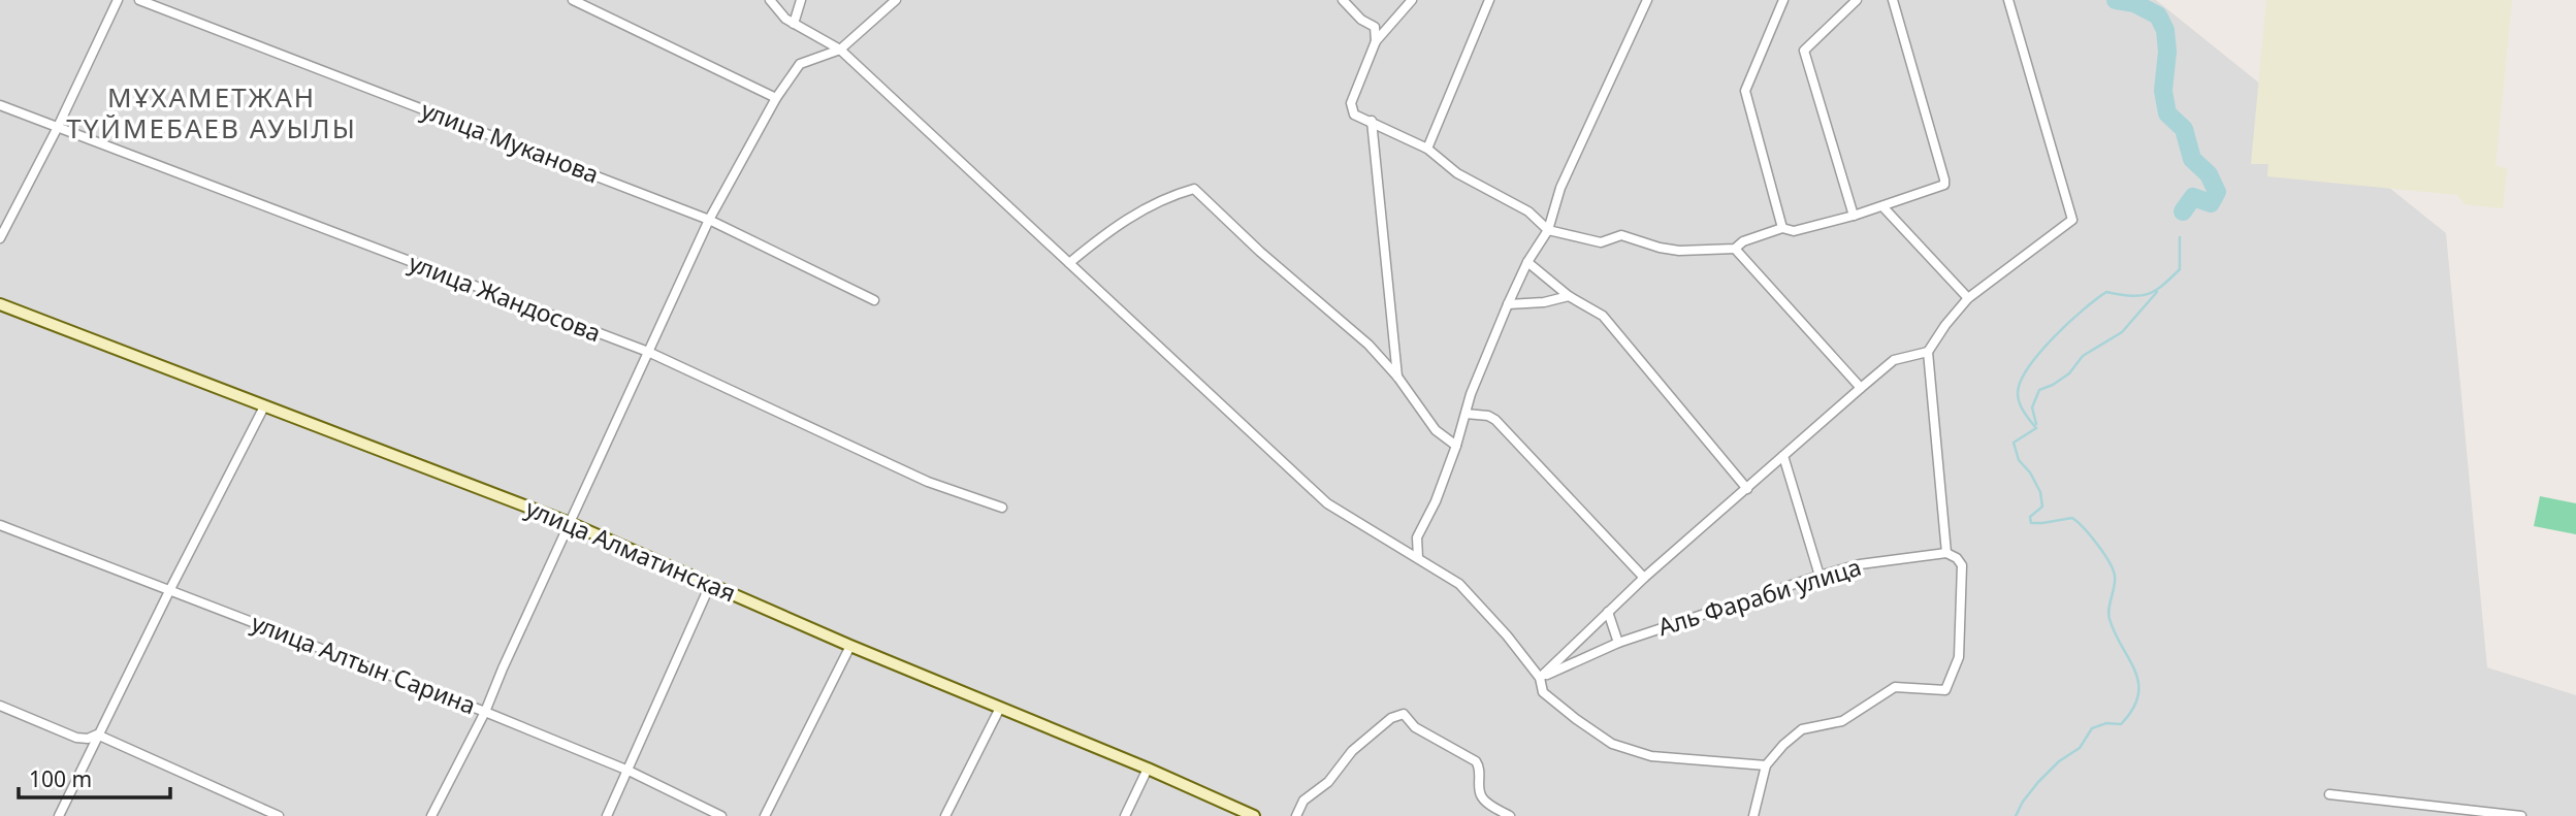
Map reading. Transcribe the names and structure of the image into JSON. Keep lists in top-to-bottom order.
{
  "streets": {
    "street": [
      "улица Муканова",
      "улица Жандосова",
      "улица Алматинская",
      "Аль Фараби улица",
      "улица Алтын Сарина"
    ]
  },
  "districts": ["МҰХАМЕТЖАН ТҮЙМЕБАЕВ АУЫЛЫ"],
  "scale_bar": "100 m"
}
